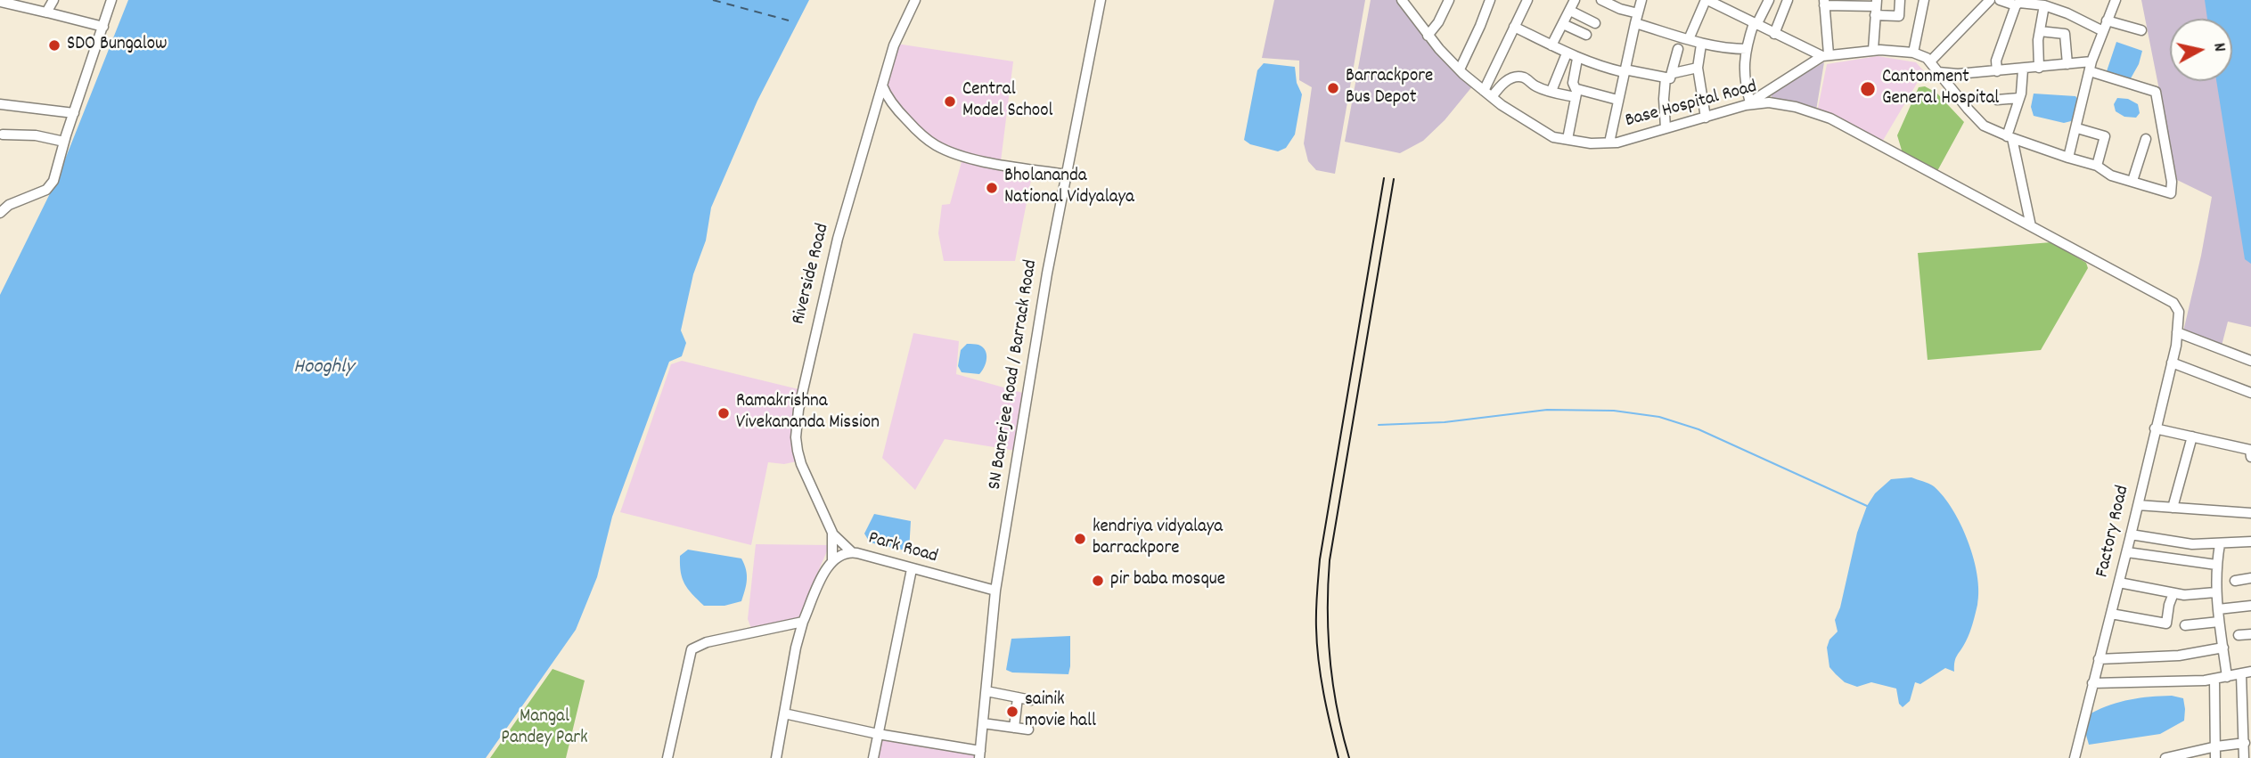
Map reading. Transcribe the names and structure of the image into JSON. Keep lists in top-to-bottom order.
{
  "streets": {
    "street": [
      "Base Hospital Road",
      "Riverside Road",
      "SN Banerjee Road / Barrack Road",
      "Factory Road",
      "Park Road"
    ]
  },
  "crossings": [
    ["Base Hospital Road", "Factory Road"],
    ["Riverside Road", "Park Road"],
    ["SN Banerjee Road / Barrack Road", "Park Road"]
  ],
  "water": ["Hooghly"],
  "parks": ["Mangal Pandey Park"],
  "places": [
    "SDO Bungalow",
    "Barrackpore Bus Depot",
    "Cantonment General Hospital",
    "Central Model School",
    "Bholananda National Vidyalaya",
    "Ramakrishna Vivekananda Mission",
    "kendriya vidyalaya barrackpore",
    "pir baba mosque",
    "sainik movie hall"
  ],
  "north": "right"
}
